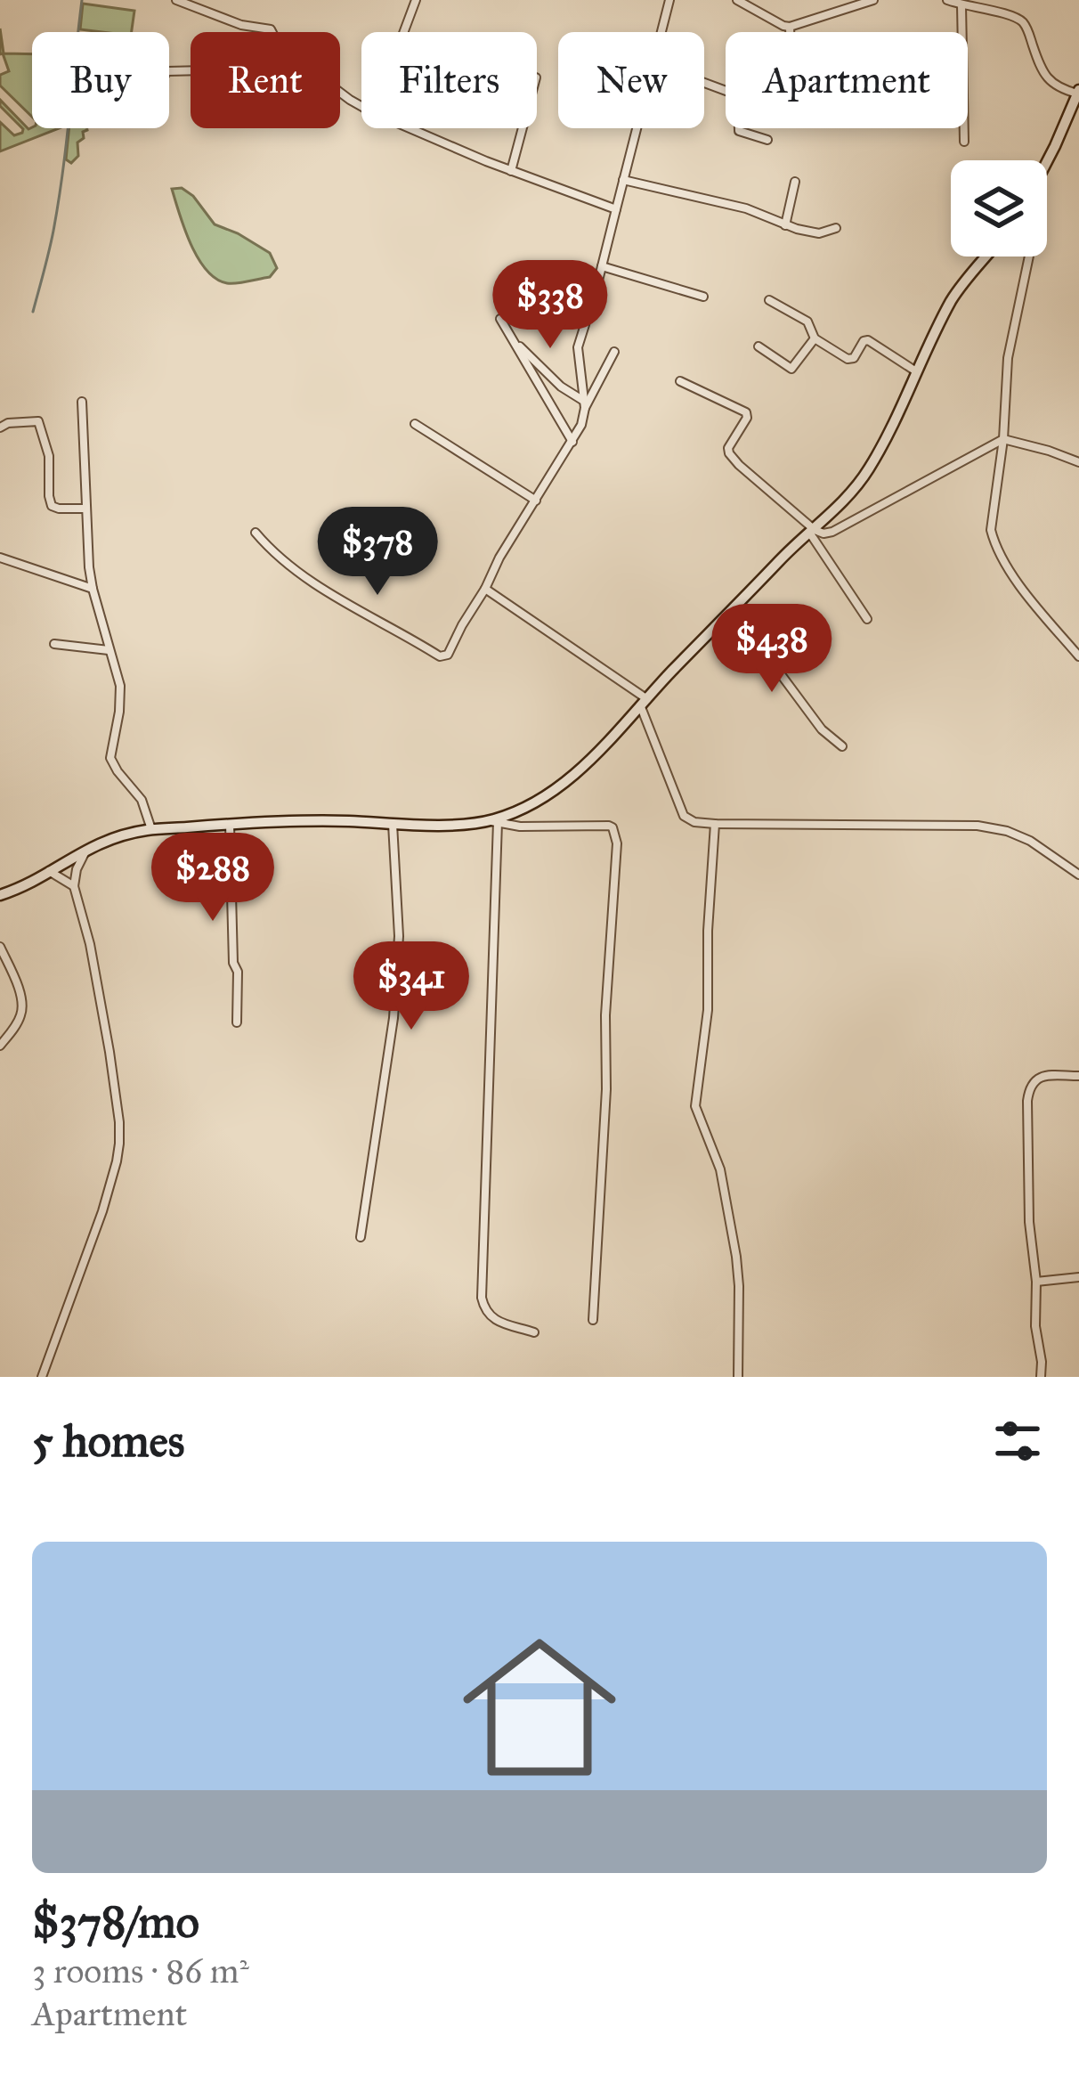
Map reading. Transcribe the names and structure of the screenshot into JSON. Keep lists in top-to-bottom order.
{
  "page": {
    "chip": [
      "Buy",
      "Rent",
      "Filters",
      "New",
      "Apartment"
    ],
    "price": [
      "$338",
      "$378",
      "$438",
      "$288",
      "$341"
    ],
    "heading": "5 homes",
    "list": [
      {
        "name": "$378/mo",
        "note": "3 rooms · 86 m² · Apartment"
      }
    ]
  }
}
